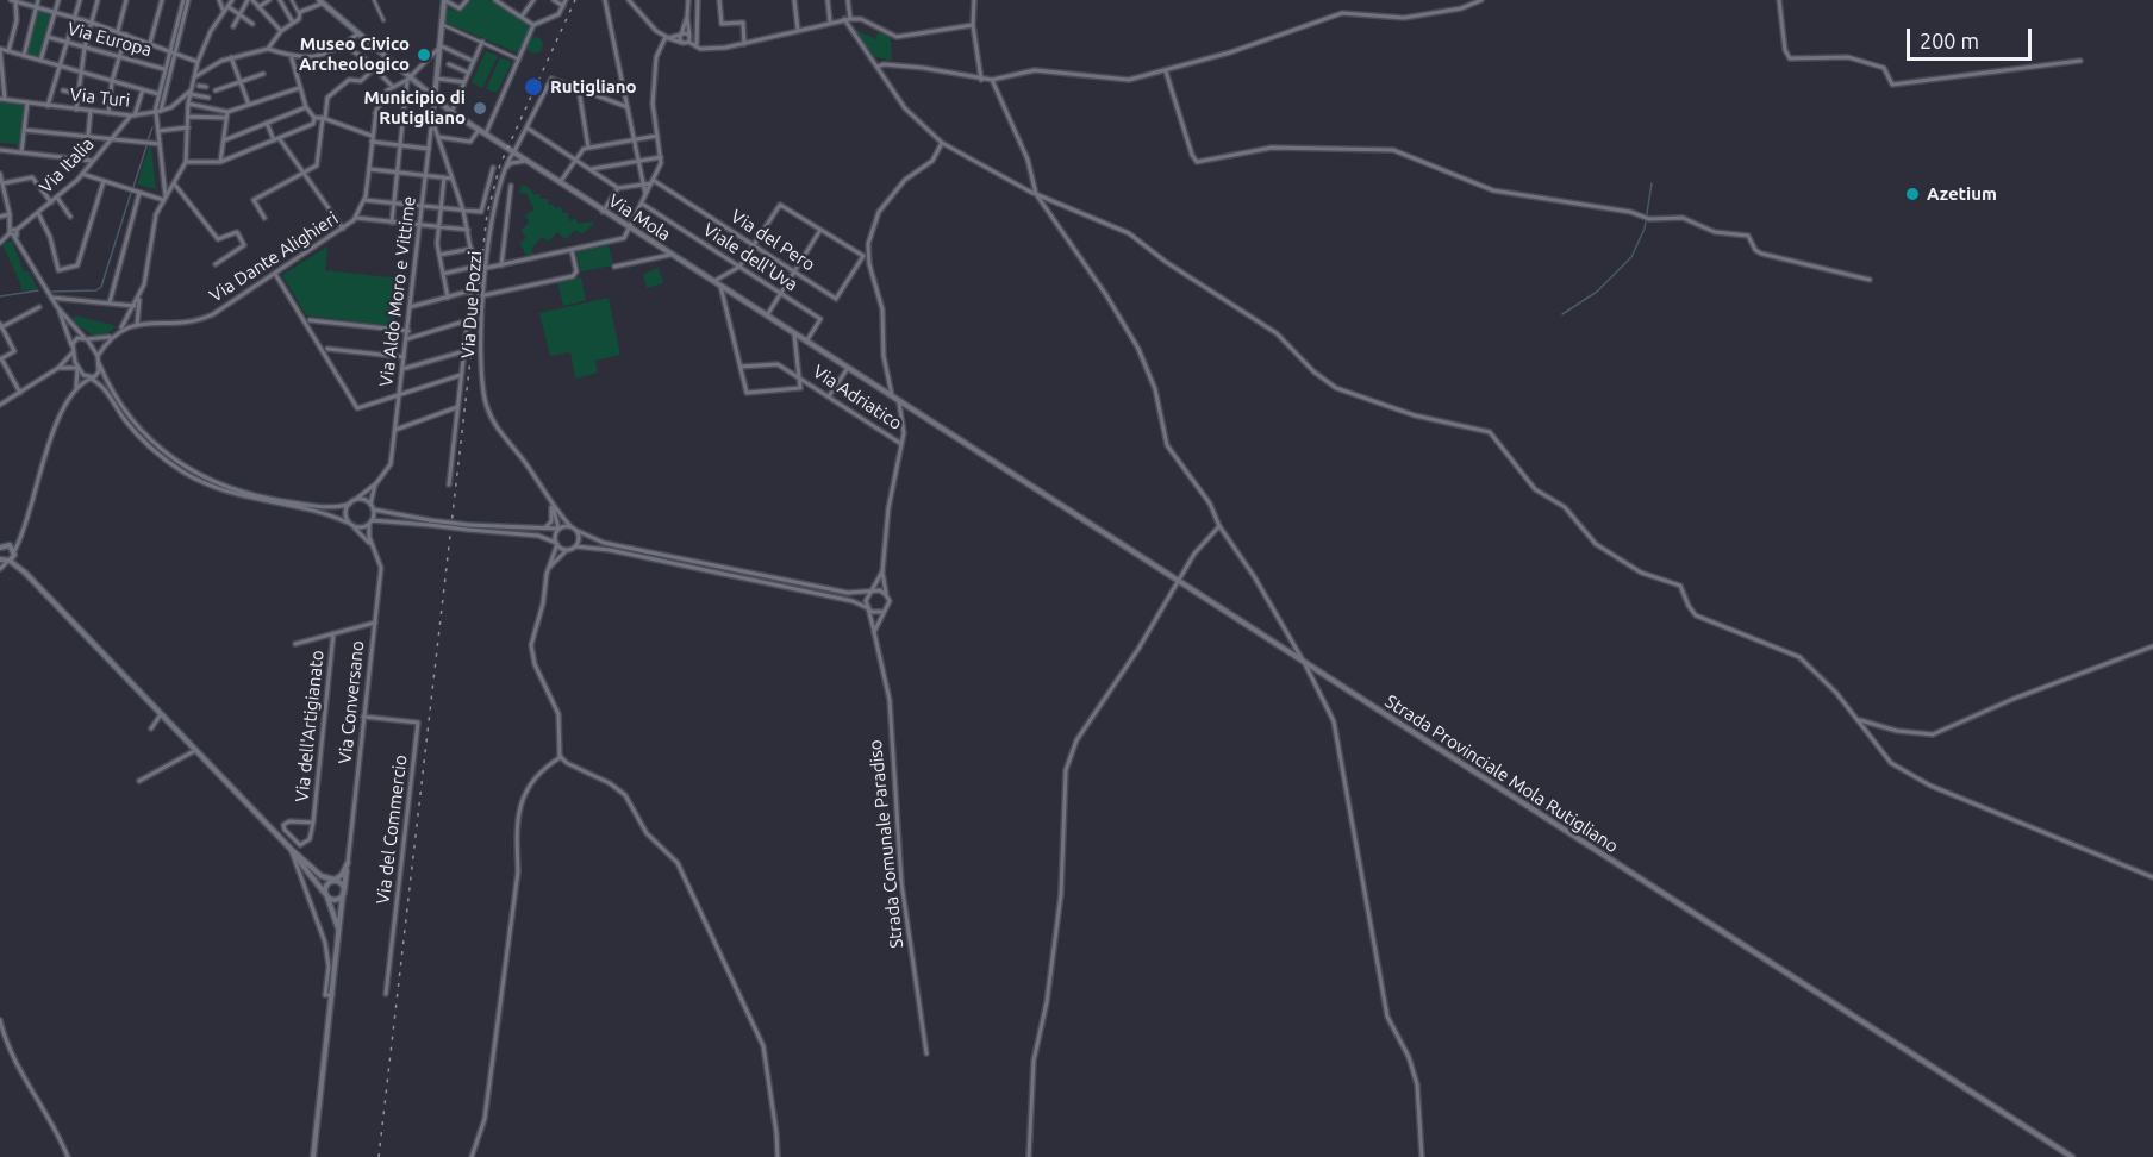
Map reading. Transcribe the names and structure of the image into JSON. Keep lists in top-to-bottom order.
{
  "streets": {
    "main road": ["Via Mola", "Strada Provinciale Mola Rutigliano"],
    "street": [
      "Via Europa",
      "Via Turi",
      "Via Italia",
      "Via del Pero",
      "Via Dante Alighieri",
      "Viale dell'Uva",
      "Via Aldo Moro e Vittime",
      "Via Due Pozzi",
      "Via Adriatico",
      "Via Conversano",
      "Via dell'Artigianato",
      "Via del Commercio",
      "Strada Comunale Paradiso"
    ]
  },
  "crossings": [
    ["Via Turi", "Via Italia"],
    ["Via Mola", "Via Dante Alighieri"],
    ["Via Mola", "Viale dell'Uva"],
    ["Via Mola", "Via Aldo Moro e Vittime"],
    ["Via Mola", "Via Due Pozzi"],
    ["Via Mola", "Strada Provinciale Mola Rutigliano"],
    ["Via Aldo Moro e Vittime", "Via Conversano"],
    ["Via Conversano", "Via dell'Artigianato"],
    ["Via Conversano", "Via del Commercio"]
  ],
  "places": [
    "Museo Civico Archeologico",
    "Rutigliano",
    "Municipio di Rutigliano",
    "Azetium"
  ],
  "scale_bar": "200 m"
}
